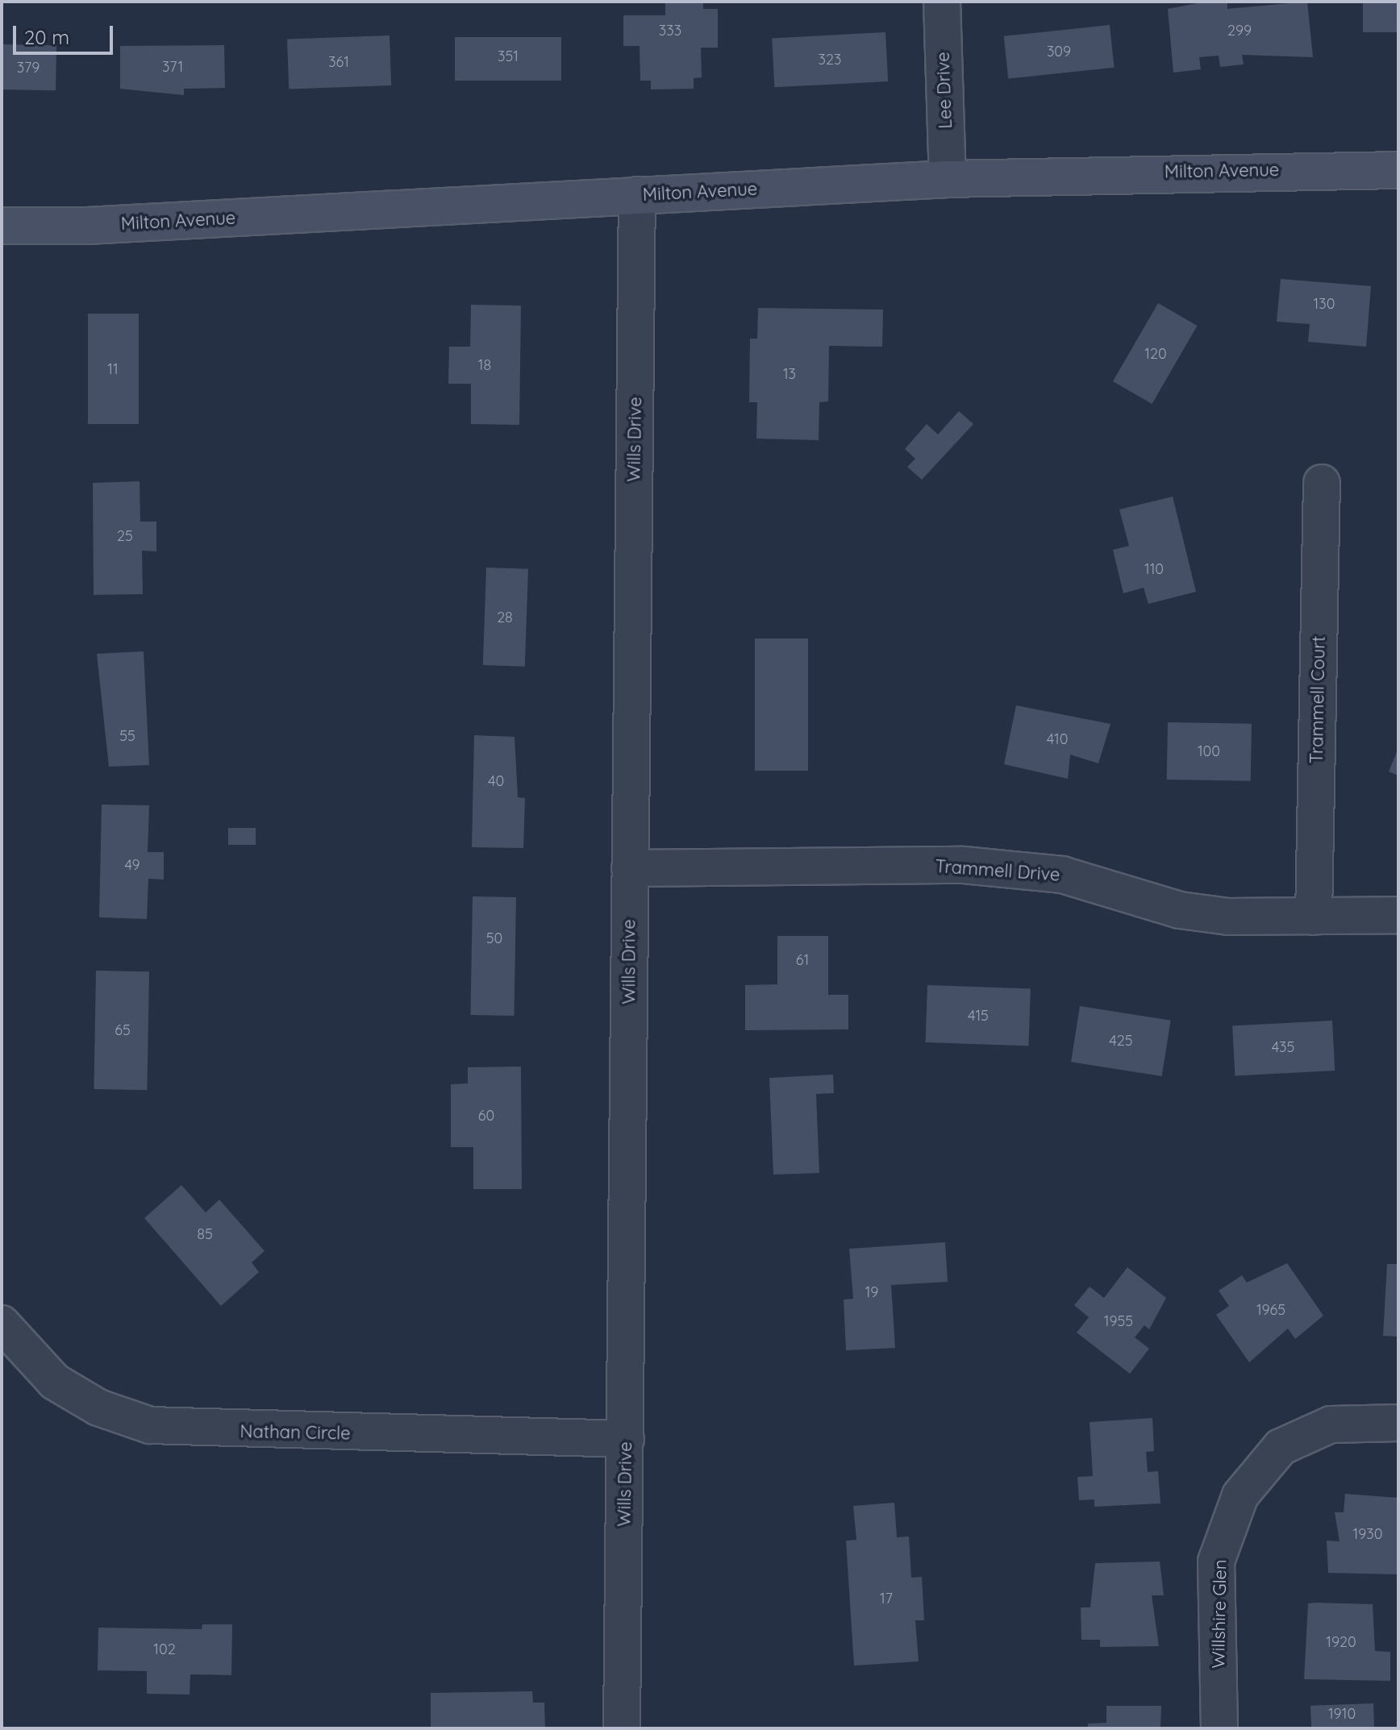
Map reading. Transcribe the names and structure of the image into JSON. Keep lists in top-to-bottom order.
{
  "streets": {
    "street": [
      "Lee Drive",
      "Milton Avenue",
      "Wills Drive",
      "Trammell Court",
      "Trammell Drive",
      "Nathan Circle",
      "Willshire Glen"
    ]
  },
  "crossings": [
    ["Lee Drive", "Milton Avenue"],
    ["Milton Avenue", "Wills Drive"],
    ["Wills Drive", "Trammell Drive"],
    ["Wills Drive", "Nathan Circle"],
    ["Trammell Court", "Trammell Drive"]
  ],
  "house_numbers": [
    "333",
    "299",
    "309",
    "351",
    "323",
    "361",
    "371",
    "379",
    "130",
    "120",
    "18",
    "11",
    "13",
    "25",
    "110",
    "28",
    "55",
    "410",
    "100",
    "40",
    "49",
    "50",
    "61",
    "415",
    "65",
    "425",
    "435",
    "60",
    "85",
    "19",
    "1965",
    "1955",
    "1930",
    "17",
    "1920",
    "102",
    "1910"
  ],
  "scale_bar": "20 m"
}
